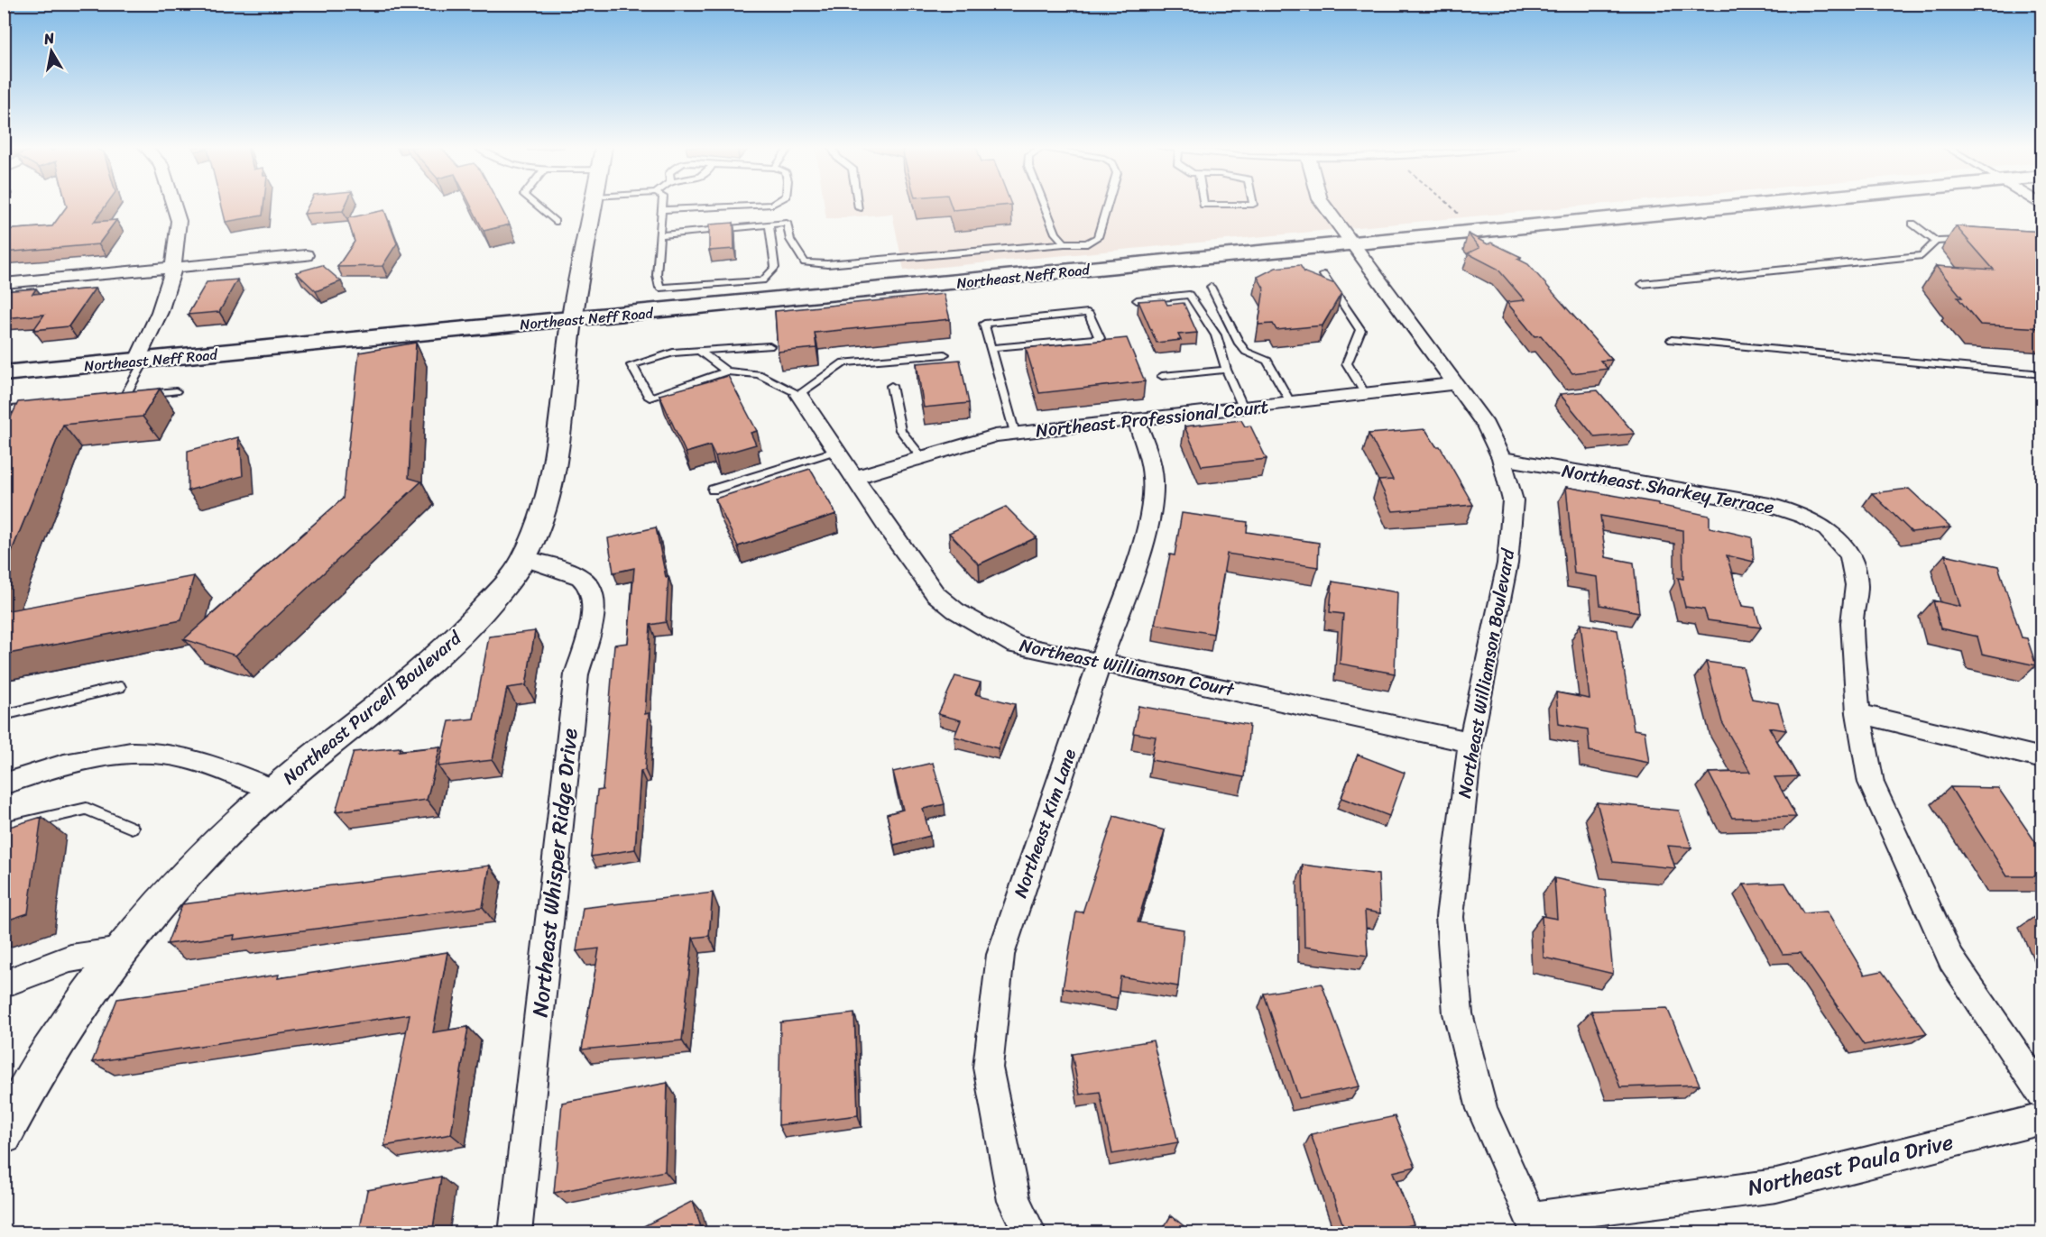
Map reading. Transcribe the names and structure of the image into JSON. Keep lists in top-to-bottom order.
{
  "streets": {
    "main road": ["Northeast Neff Road"],
    "street": [
      "Northeast Professional Court",
      "Northeast Sharkey Terrace",
      "Northeast Williamson Court",
      "Northeast Williamson Boulevard",
      "Northeast Purcell Boulevard",
      "Northeast Kim Lane",
      "Northeast Whisper Ridge Drive",
      "Northeast Paula Drive"
    ]
  },
  "crossings": [
    ["Northeast Neff Road", "Northeast Williamson Boulevard"],
    ["Northeast Neff Road", "Northeast Purcell Boulevard"],
    ["Northeast Professional Court", "Northeast Williamson Court"],
    ["Northeast Professional Court", "Northeast Williamson Boulevard"],
    ["Northeast Professional Court", "Northeast Kim Lane"],
    ["Northeast Sharkey Terrace", "Northeast Williamson Boulevard"],
    ["Northeast Williamson Court", "Northeast Williamson Boulevard"],
    ["Northeast Williamson Court", "Northeast Kim Lane"],
    ["Northeast Williamson Boulevard", "Northeast Paula Drive"],
    ["Northeast Purcell Boulevard", "Northeast Whisper Ridge Drive"]
  ],
  "north": "top"
}
